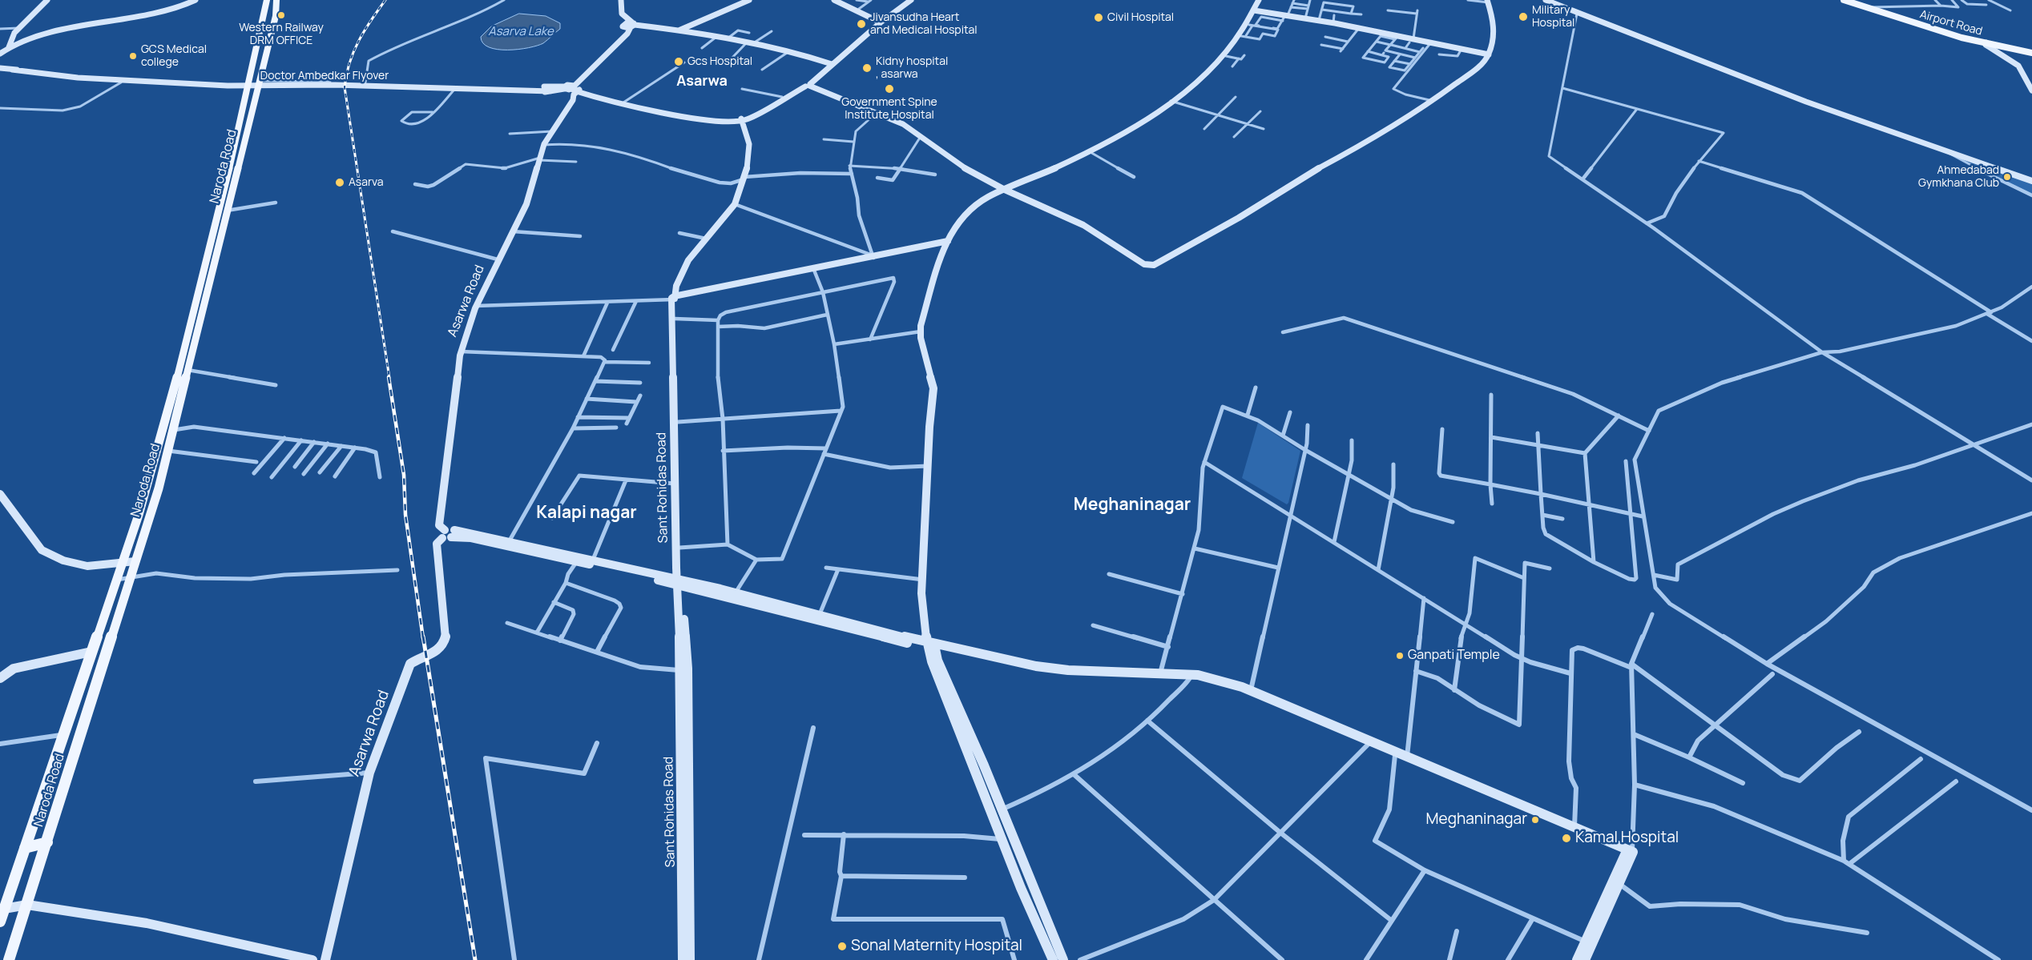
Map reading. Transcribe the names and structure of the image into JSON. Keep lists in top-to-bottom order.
{
  "streets": {
    "main road": ["Airport Road", "Naroda Road"],
    "street": ["Doctor Ambedkar Flyover", "Asarwa Road", "Sant Rohidas Road"]
  },
  "districts": ["Asarwa", "Meghaninagar", "Kalapi nagar"],
  "water": ["Asarva Lake"],
  "places": [
    "Western Railway DRM OFFICE",
    "Military Hospital",
    "Civil Hospital",
    "Jivansudha Heart and Medical Hospital",
    "GCS Medical college",
    "Gcs Hospital",
    "Kidny hospital , asarwa",
    "Government Spine Institute Hospital",
    "Ahmedabad Gymkhana Club",
    "Asarva",
    "Ganpati Temple",
    "Meghaninagar",
    "Kamal Hospital",
    "Sonal Maternity Hospital"
  ]
}
